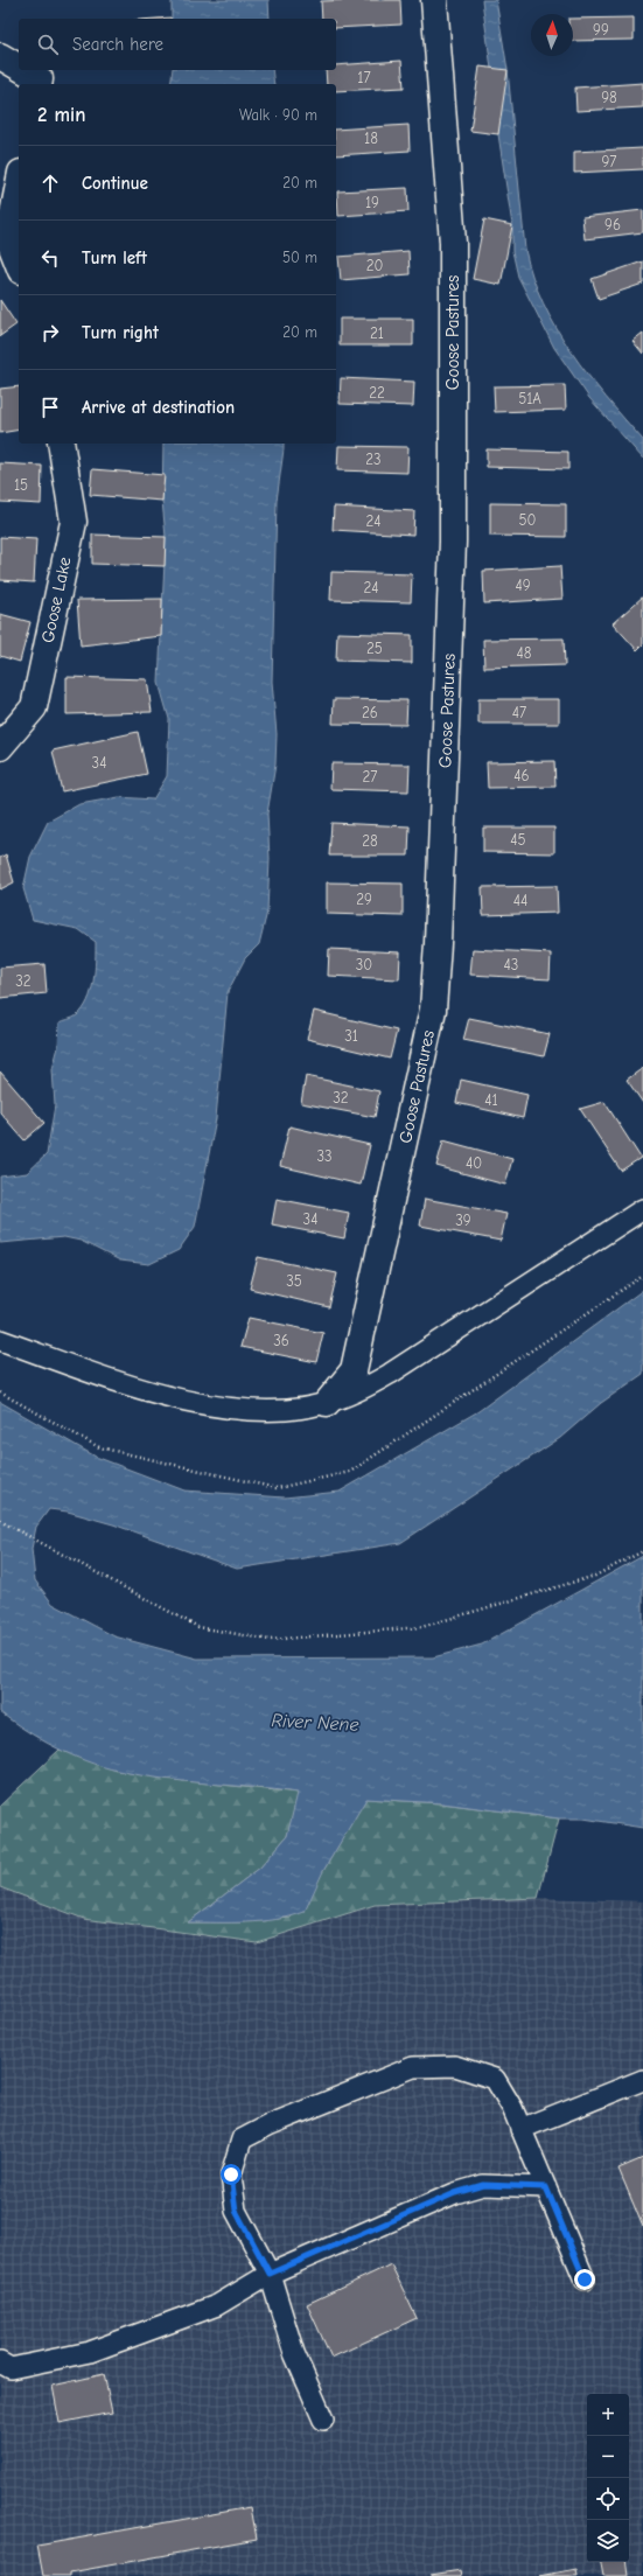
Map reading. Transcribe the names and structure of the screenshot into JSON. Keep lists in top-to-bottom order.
{
  "streets": {
    "street": ["Goose Pastures", "Goose Lake"]
  },
  "water": ["River Nene"],
  "house_numbers": [
    "99",
    "17",
    "98",
    "18",
    "97",
    "19",
    "96",
    "20",
    "21",
    "22",
    "51A",
    "23",
    "15",
    "50",
    "24",
    "49",
    "24",
    "25",
    "48",
    "26",
    "47",
    "34",
    "46",
    "27",
    "45",
    "28",
    "29",
    "44",
    "30",
    "43",
    "32",
    "31",
    "32",
    "41",
    "33",
    "40",
    "34",
    "39",
    "35",
    "36"
  ],
  "north": "top",
  "page": {
    "search": "Search here",
    "heading": ["2 min", "Walk · 90 m"],
    "list": [
      ["Continue", "20 m"],
      ["Turn left", "50 m"],
      ["Turn right", "20 m"],
      "Arrive at destination"
    ],
    "map_buttons": ["+", "−"]
  }
}
